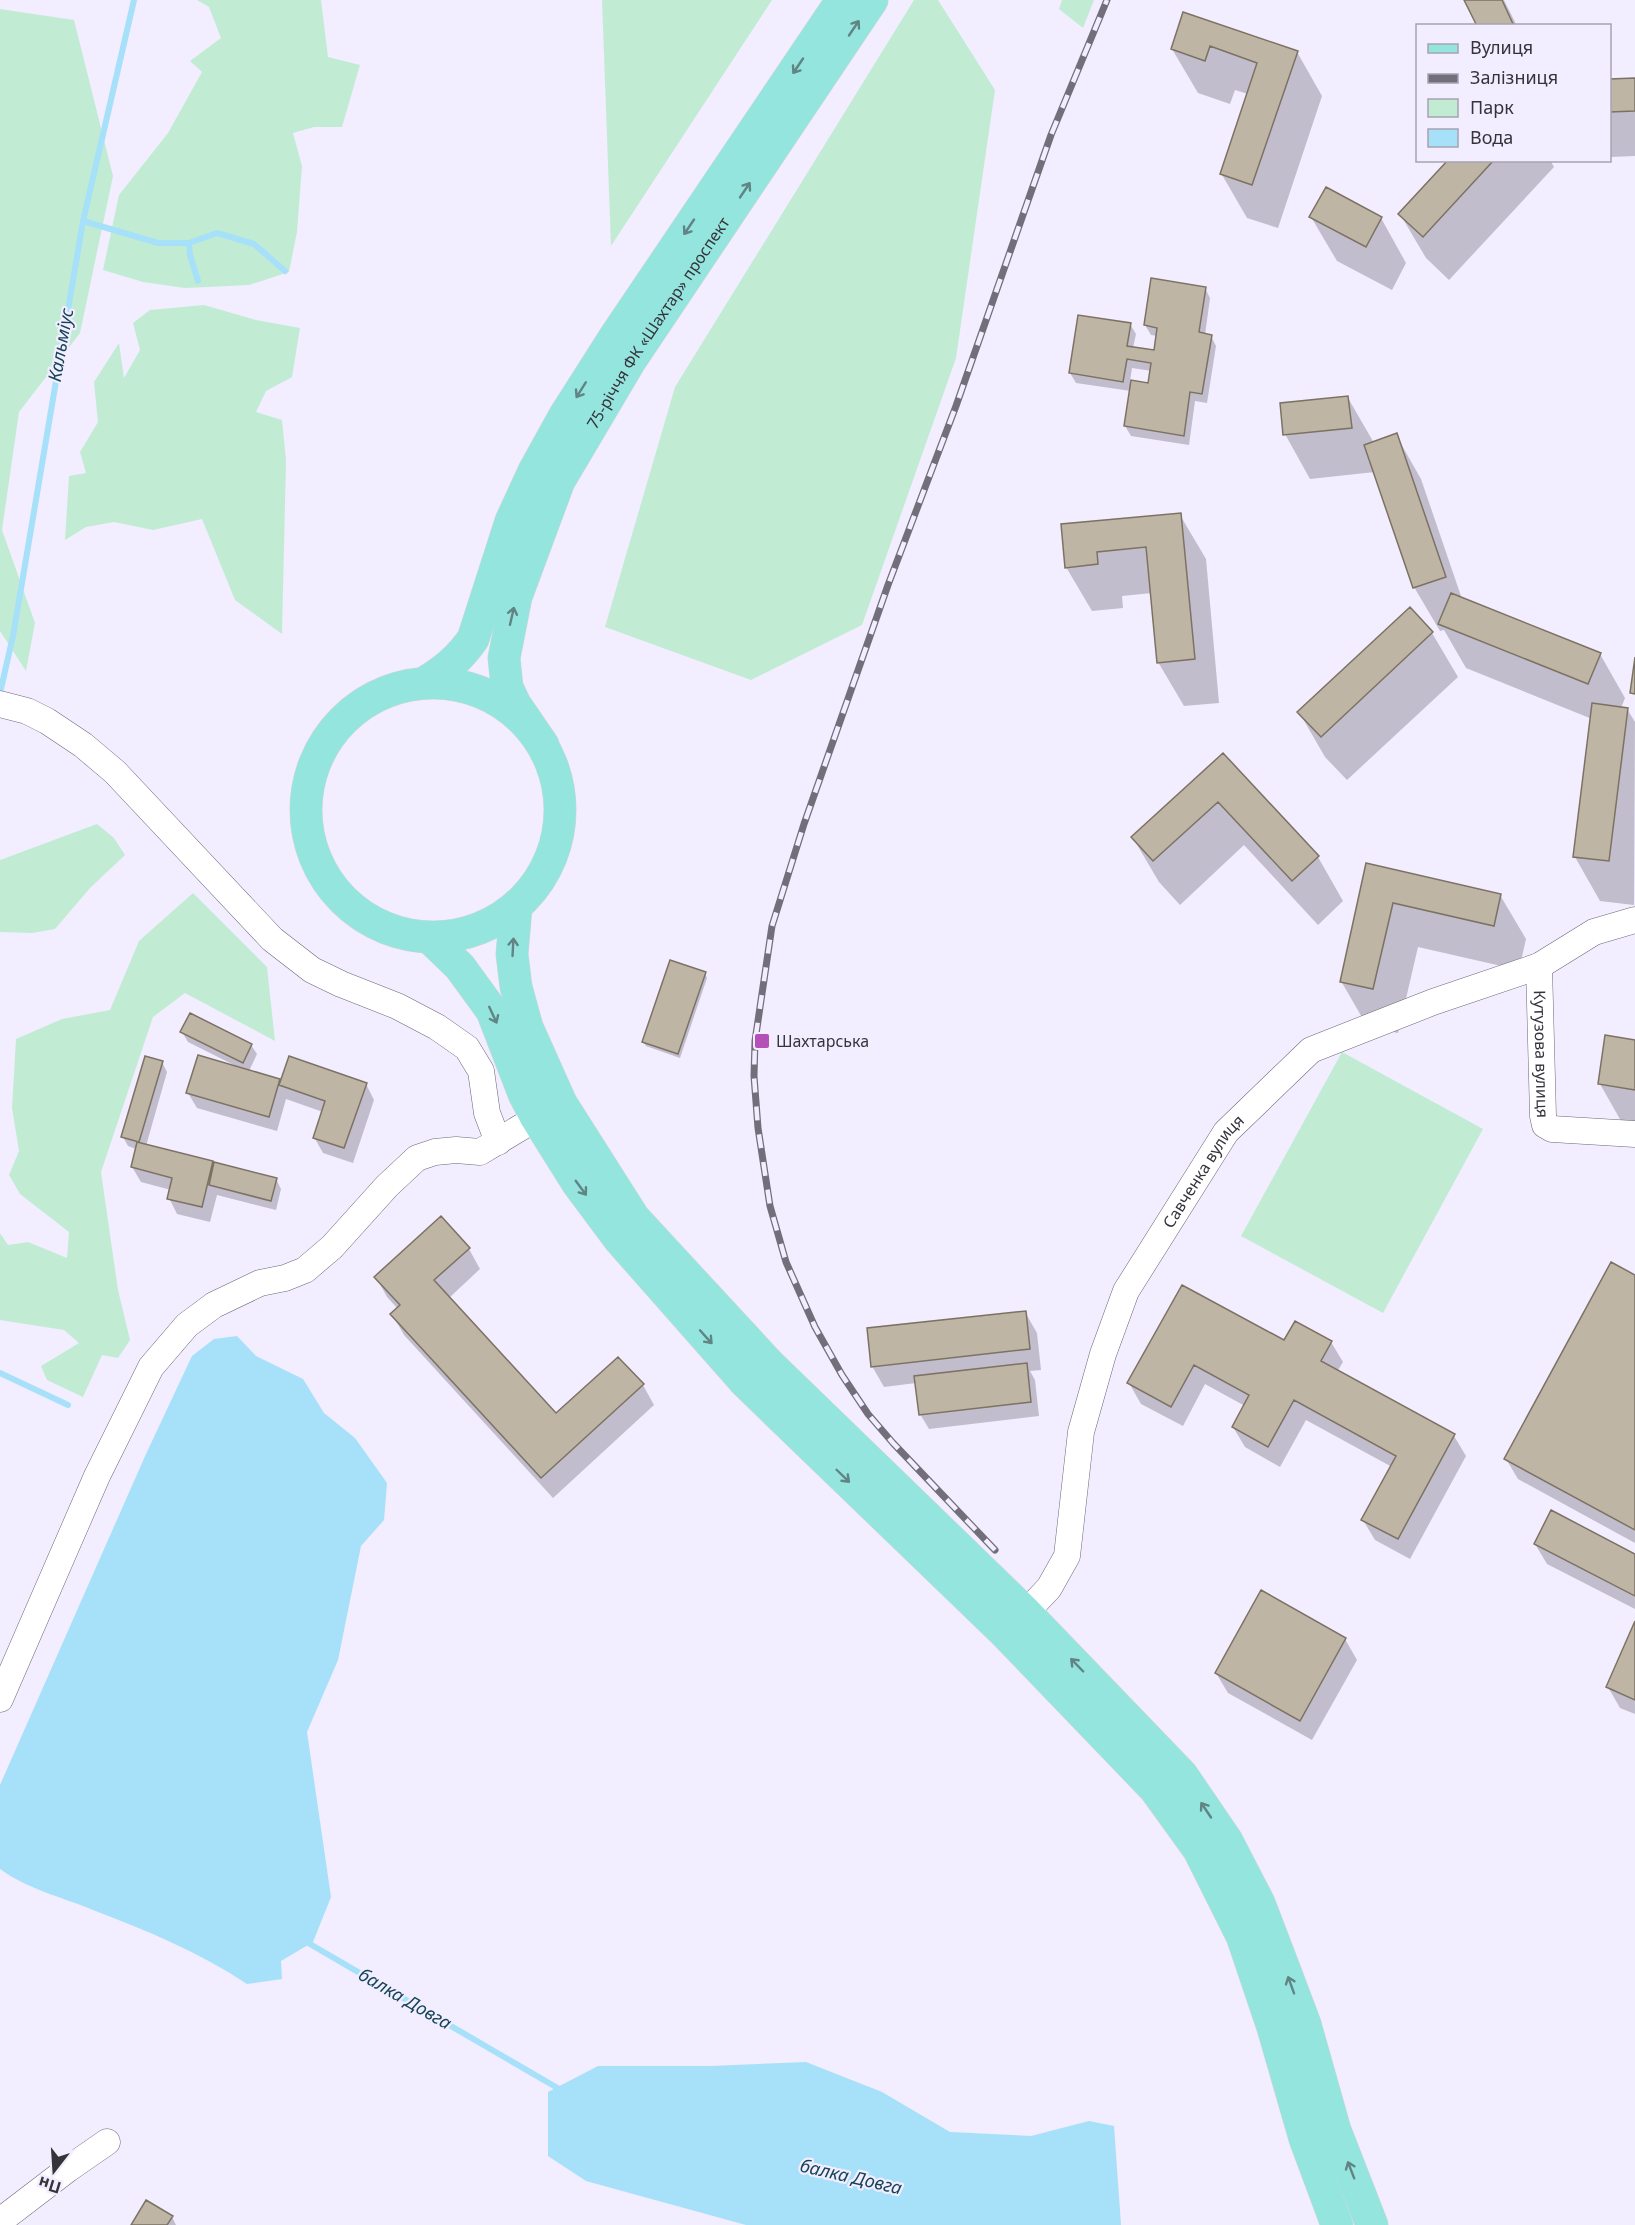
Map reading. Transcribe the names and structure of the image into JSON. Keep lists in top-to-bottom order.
{
  "streets": {
    "main road": ["75-річчя ФК «Шахтар» проспект"],
    "street": ["Кутузова вулиця", "Савченка вулиця"]
  },
  "crossings": [
    ["Кутузова вулиця", "Савченка вулиця"]
  ],
  "water": ["Кальміус", "балка Довга"],
  "places": {
    "transit": ["Шахтарська"]
  },
  "legend": [
    "Вулиця",
    "Залізниця",
    "Парк",
    "Вода"
  ],
  "north": "bottom"
}
